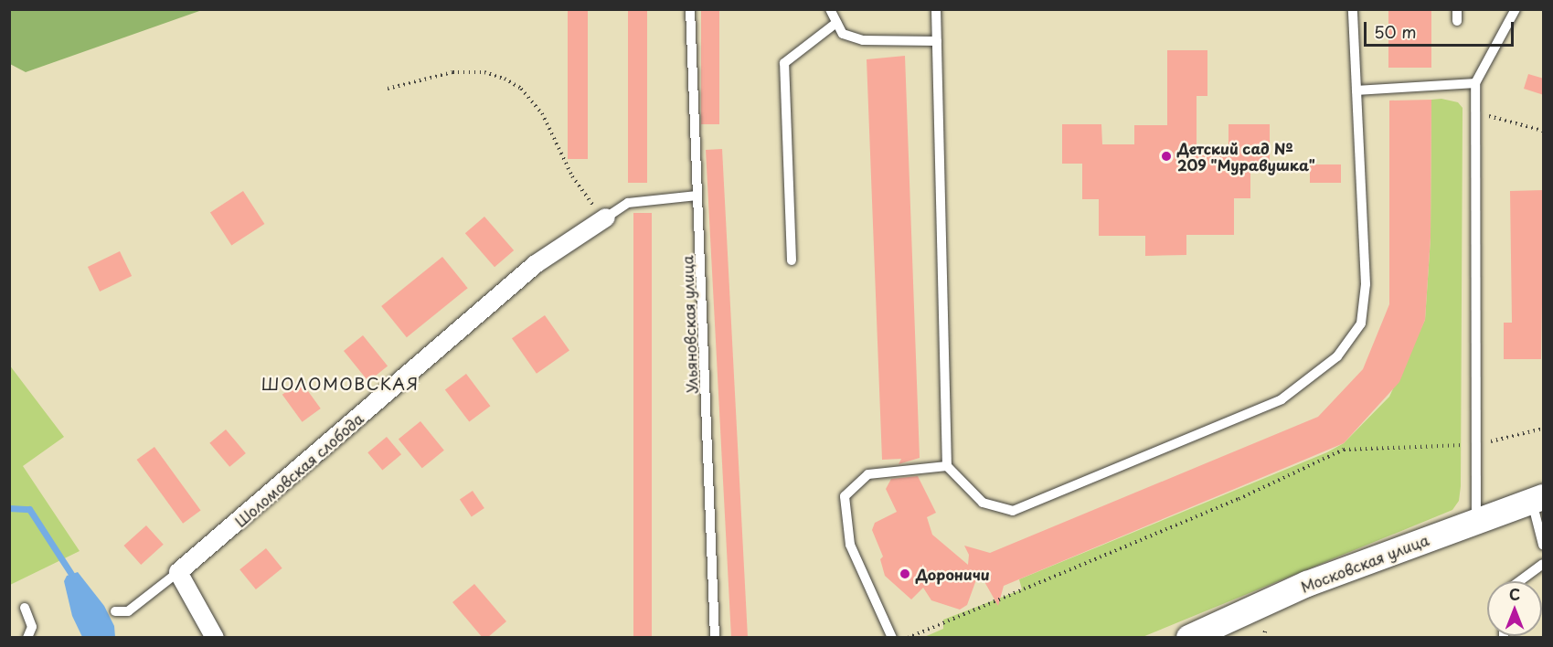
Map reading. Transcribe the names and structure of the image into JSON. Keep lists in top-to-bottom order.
{
  "streets": {
    "main road": ["Московская улица"],
    "street": ["Шоломовская слобода"],
    "lane": ["Ульяновская улица"]
  },
  "districts": ["ШОЛОМОВСКАЯ"],
  "places": ["Детский сад № 209 \"Муравушка\"", "Дороничи"],
  "scale_bar": "50 m",
  "north": "top"
}
